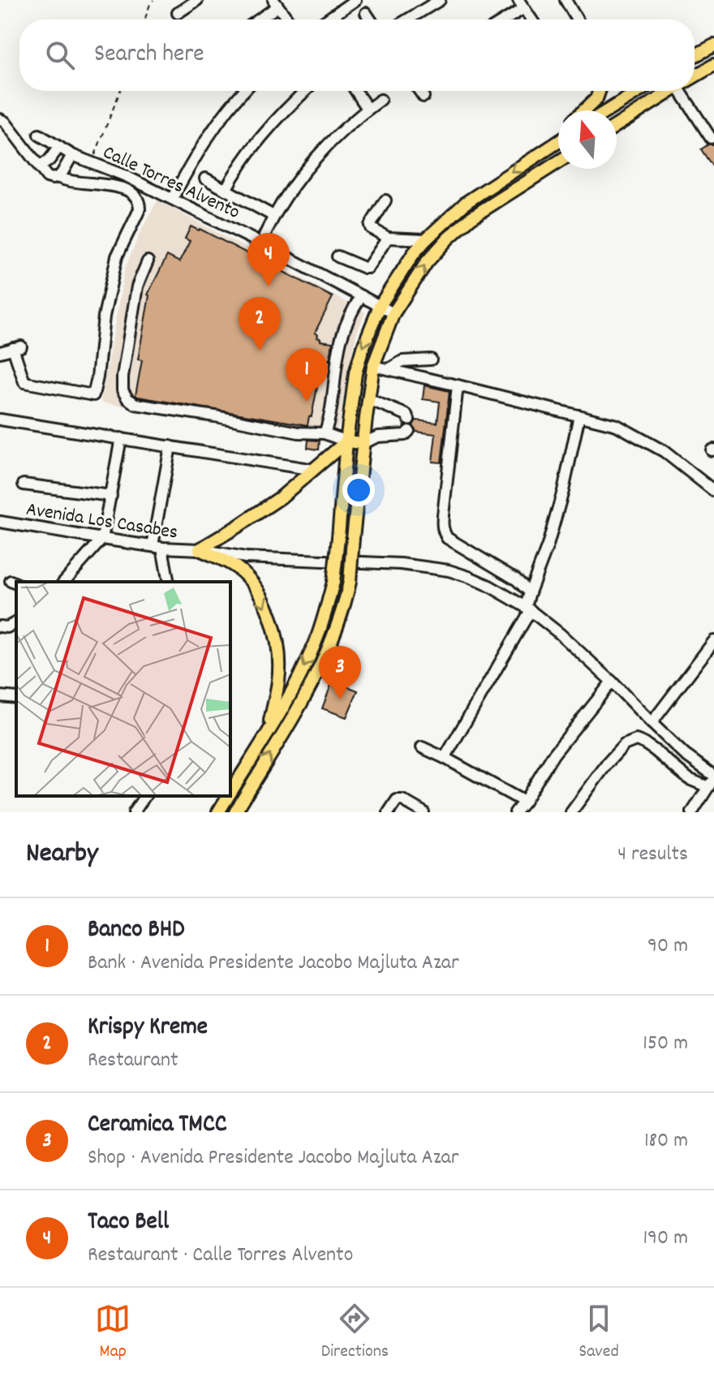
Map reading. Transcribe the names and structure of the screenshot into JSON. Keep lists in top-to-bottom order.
{
  "streets": {
    "street": ["Calle Torres Alvento", "Avenida Los Casabes"]
  },
  "north": "top",
  "page": {
    "search": "Search here",
    "pins": [
      "4",
      "2",
      "1",
      "3"
    ],
    "heading": ["Nearby", "4 results"],
    "list": [
      {
        "mark": "1",
        "name": "Banco BHD",
        "note": "Bank · Avenida Presidente Jacobo Majluta Azar",
        "value": "90 m"
      },
      {
        "mark": "2",
        "name": "Krispy Kreme",
        "note": "Restaurant",
        "value": "150 m"
      },
      {
        "mark": "3",
        "name": "Ceramica TMCC",
        "note": "Shop · Avenida Presidente Jacobo Majluta Azar",
        "value": "180 m"
      },
      {
        "mark": "4",
        "name": "Taco Bell",
        "note": "Restaurant · Calle Torres Alvento",
        "value": "190 m"
      }
    ],
    "nav": ["Map", "Directions", "Saved"]
  }
}
